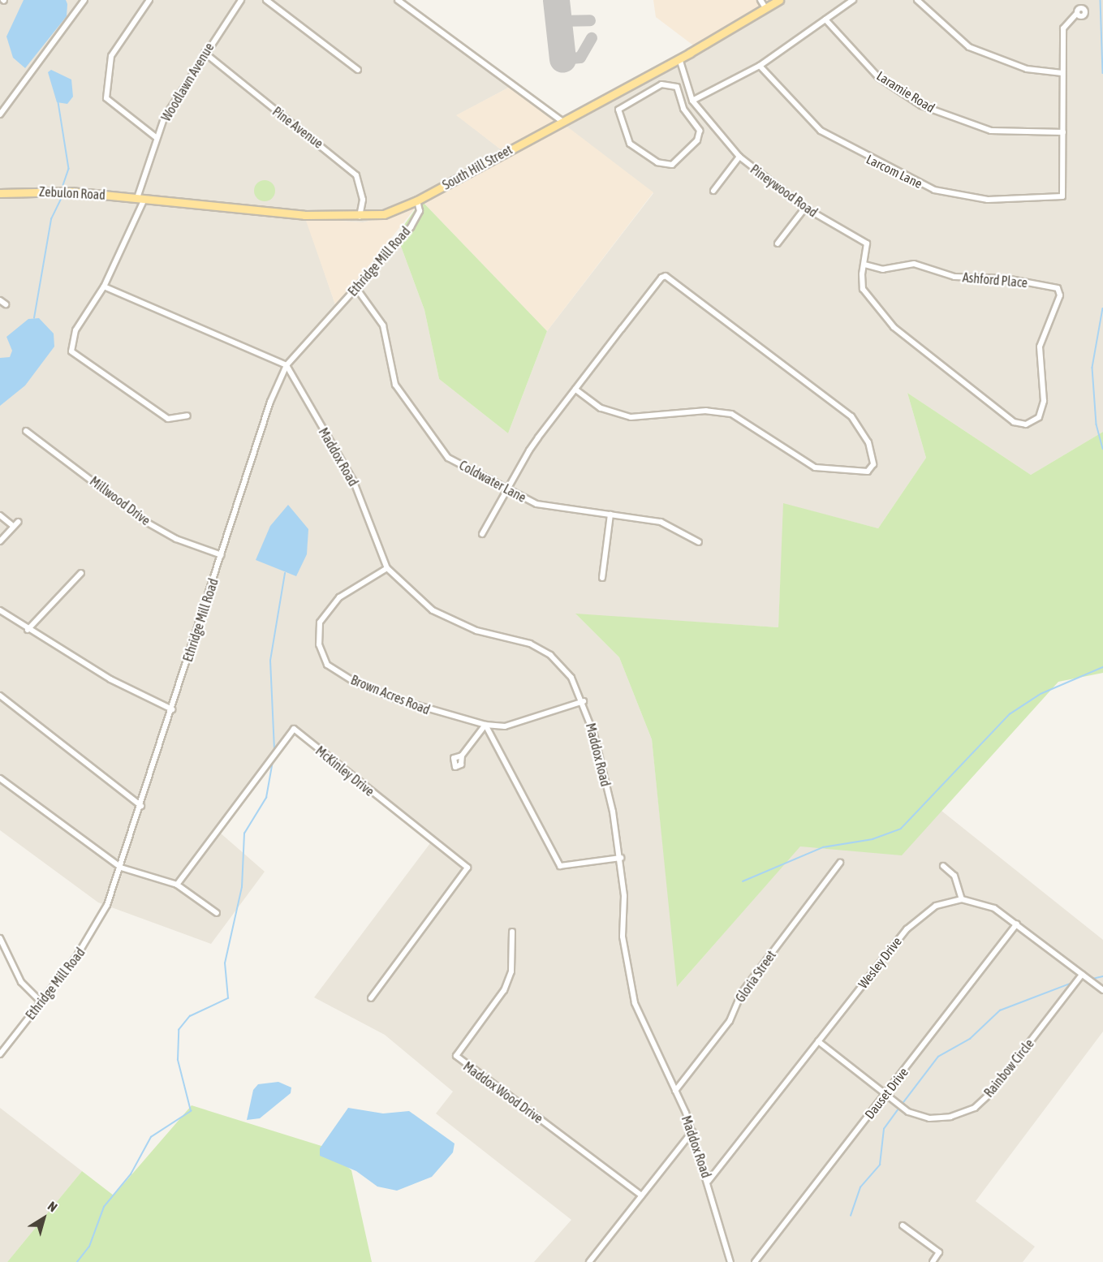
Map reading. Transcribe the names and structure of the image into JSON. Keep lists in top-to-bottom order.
{
  "streets": {
    "main road": ["South Hill Street", "Zebulon Road"],
    "street": [
      "Woodlawn Avenue",
      "Laramie Road",
      "Pine Avenue",
      "Larcom Lane",
      "Pineywood Road",
      "Ethridge Mill Road",
      "Ashford Place",
      "Maddox Road",
      "Coldwater Lane",
      "Millwood Drive",
      "Brown Acres Road",
      "McKinley Drive",
      "Wesley Drive",
      "Gloria Street",
      "Rainbow Circle",
      "Maddox Wood Drive",
      "Dauset Drive"
    ]
  },
  "crossings": [
    ["Woodlawn Avenue", "Pine Avenue"],
    ["Woodlawn Avenue", "South Hill Street"],
    ["Woodlawn Avenue", "Zebulon Road"],
    ["Laramie Road", "Larcom Lane"],
    ["Pine Avenue", "South Hill Street"],
    ["South Hill Street", "Pineywood Road"],
    ["South Hill Street", "Zebulon Road"],
    ["South Hill Street", "Ethridge Mill Road"],
    ["Pineywood Road", "Ashford Place"],
    ["Ethridge Mill Road", "Maddox Road"],
    ["Ethridge Mill Road", "Coldwater Lane"],
    ["Ethridge Mill Road", "Millwood Drive"],
    ["Maddox Road", "Brown Acres Road"],
    ["Maddox Road", "Wesley Drive"],
    ["Maddox Road", "Gloria Street"],
    ["Wesley Drive", "Rainbow Circle"],
    ["Wesley Drive", "Dauset Drive"],
    ["Rainbow Circle", "Dauset Drive"]
  ],
  "north": "top right"
}
